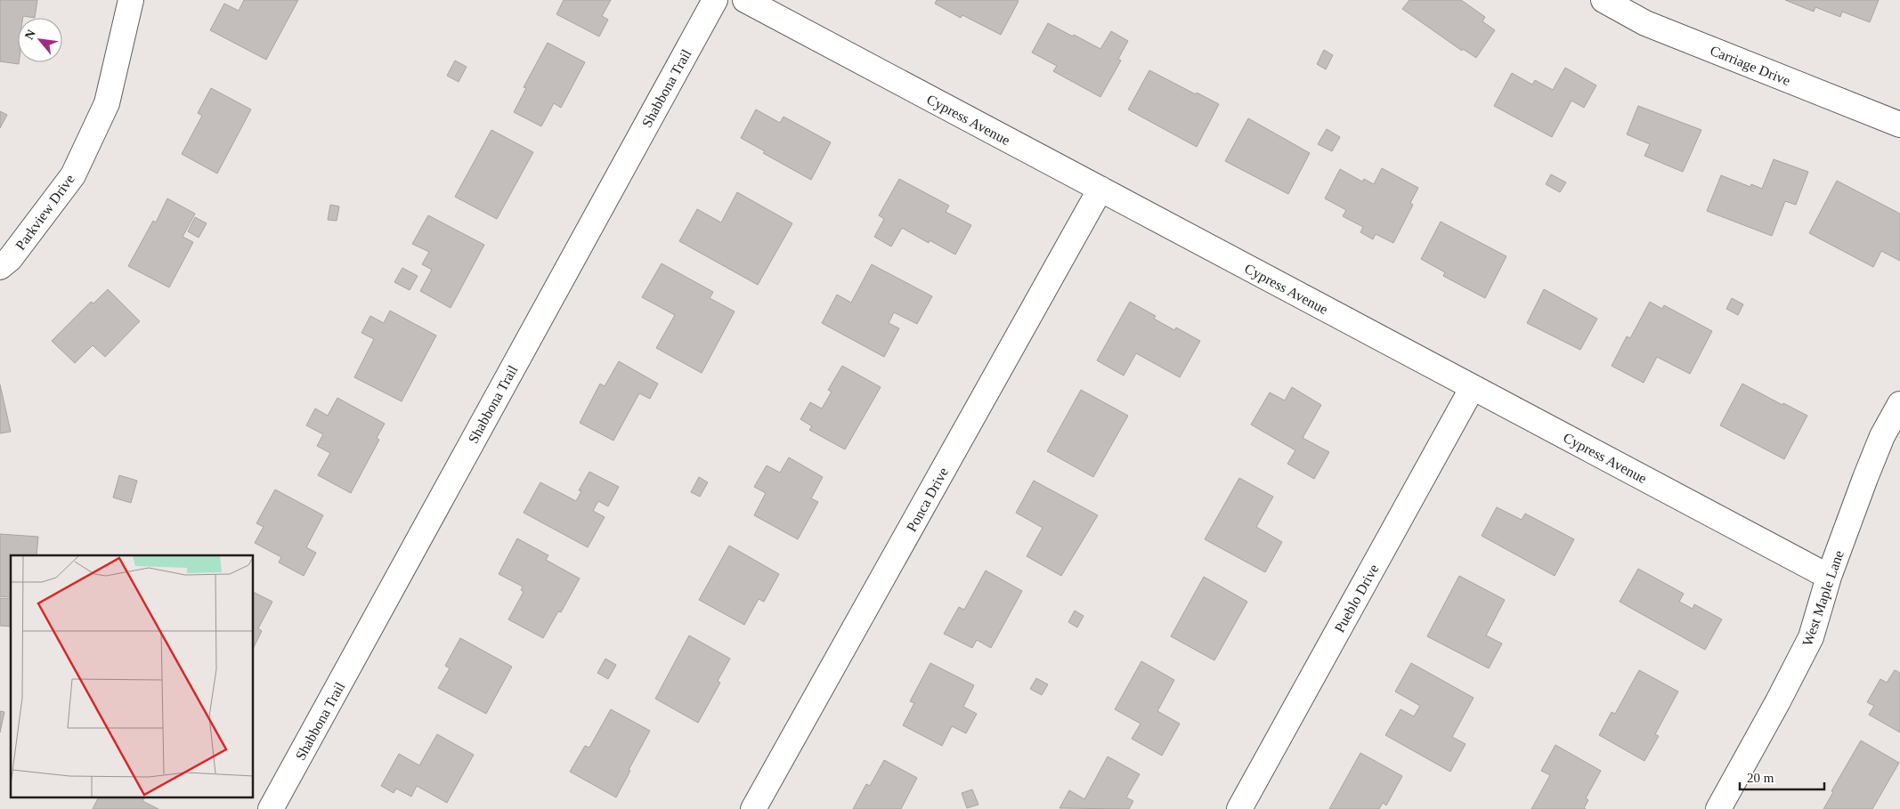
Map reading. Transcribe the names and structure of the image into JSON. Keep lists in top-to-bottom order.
{
  "streets": {
    "street": [
      "Carriage Drive",
      "Shabbona Trail",
      "Cypress Avenue",
      "Parkview Drive",
      "Ponca Drive",
      "Pueblo Drive",
      "West Maple Lane"
    ]
  },
  "crossings": [
    ["Cypress Avenue", "Ponca Drive"],
    ["Cypress Avenue", "Pueblo Drive"],
    ["Cypress Avenue", "West Maple Lane"]
  ],
  "scale_bar": "20 m",
  "north": "top left"
}
